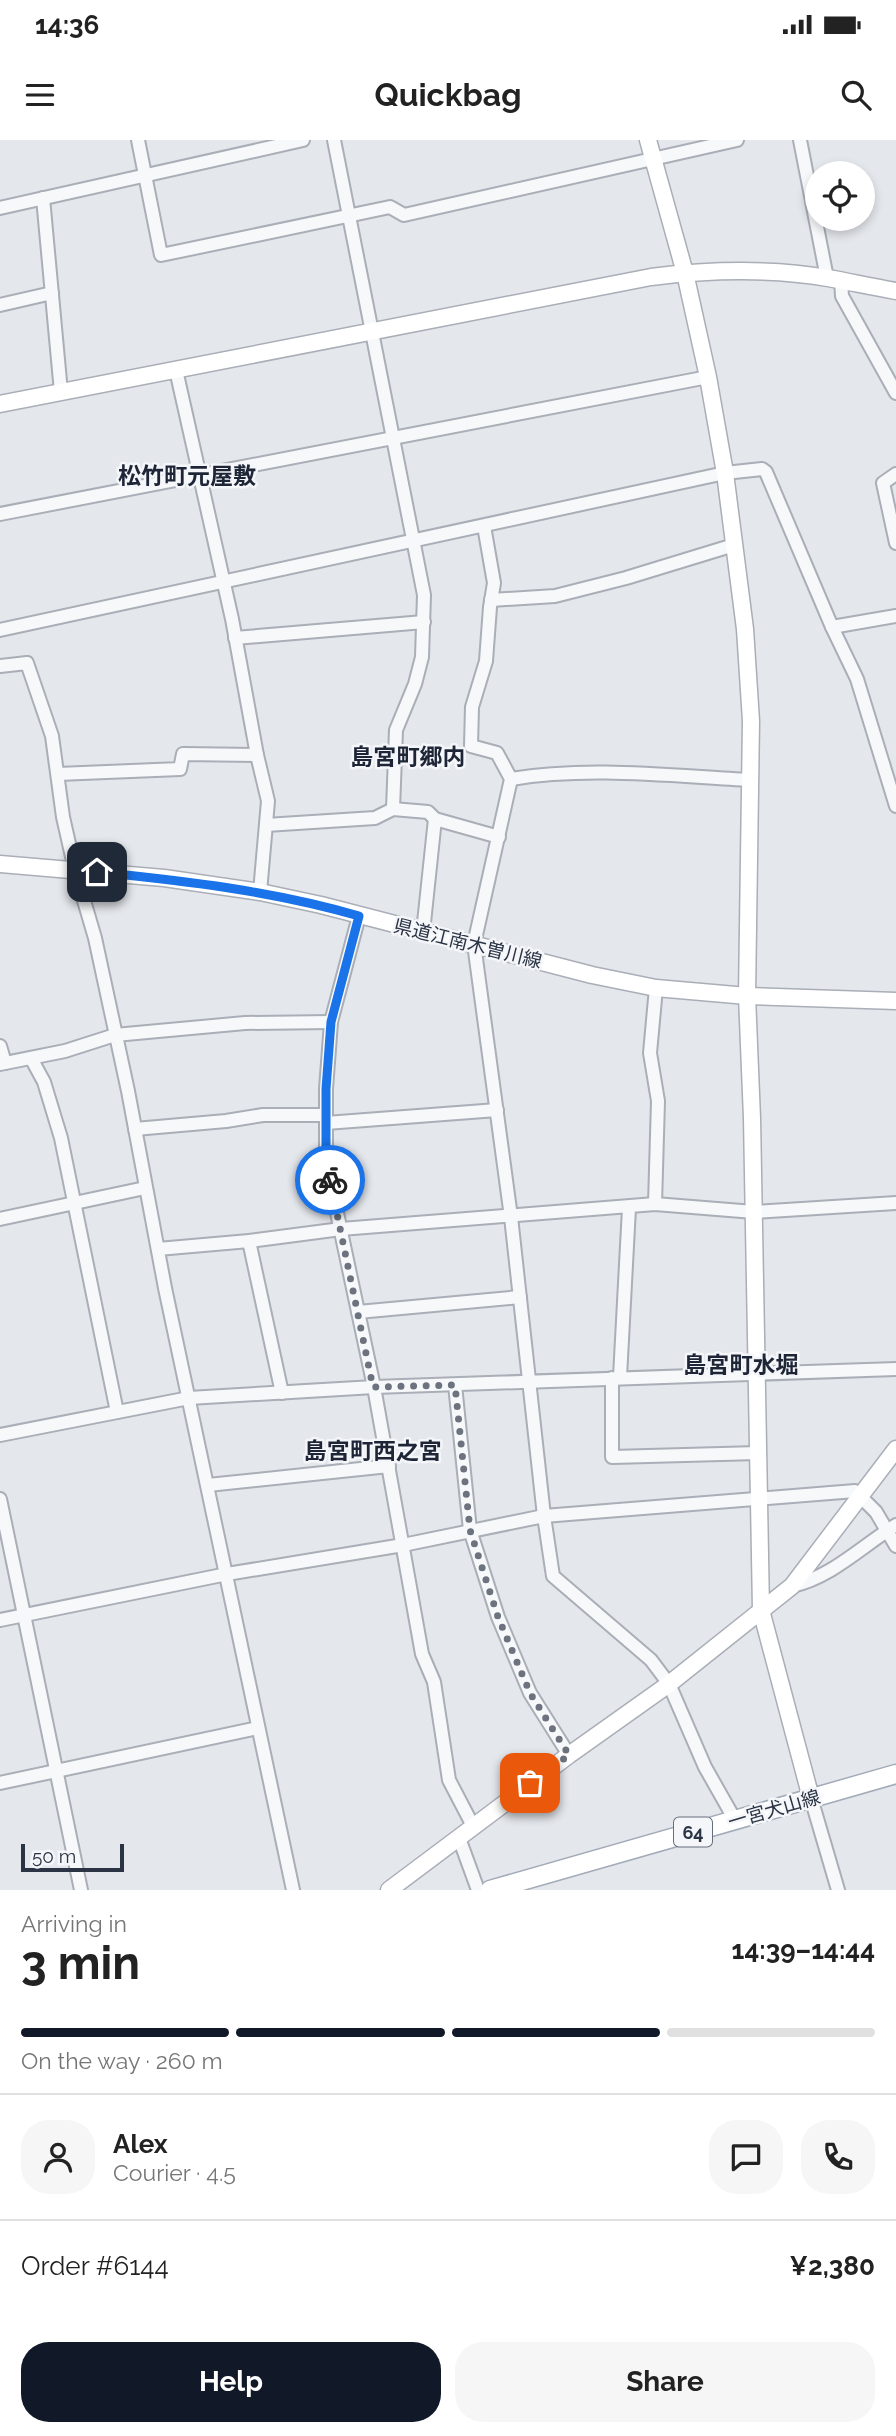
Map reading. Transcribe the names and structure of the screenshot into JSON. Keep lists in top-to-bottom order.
{
  "streets": {
    "main road": ["一宮犬山線", "64"],
    "street": ["県道江南木曽川線"]
  },
  "districts": [
    "松竹町元屋敷",
    "島宮町郷内",
    "島宮町水堀",
    "島宮町西之宮"
  ],
  "scale_bar": "50 m",
  "page": {
    "status": "14:36",
    "header": "Quickbag",
    "scale": "50 m",
    "heading": ["3 min", "Arriving in", "14:39–14:44"],
    "panel": [
      "Alex",
      "Courier · 4.5",
      "Order #6144",
      "¥2,380"
    ],
    "bar": "On the way · 260 m",
    "buttons": ["Help", "Share"]
  }
}
